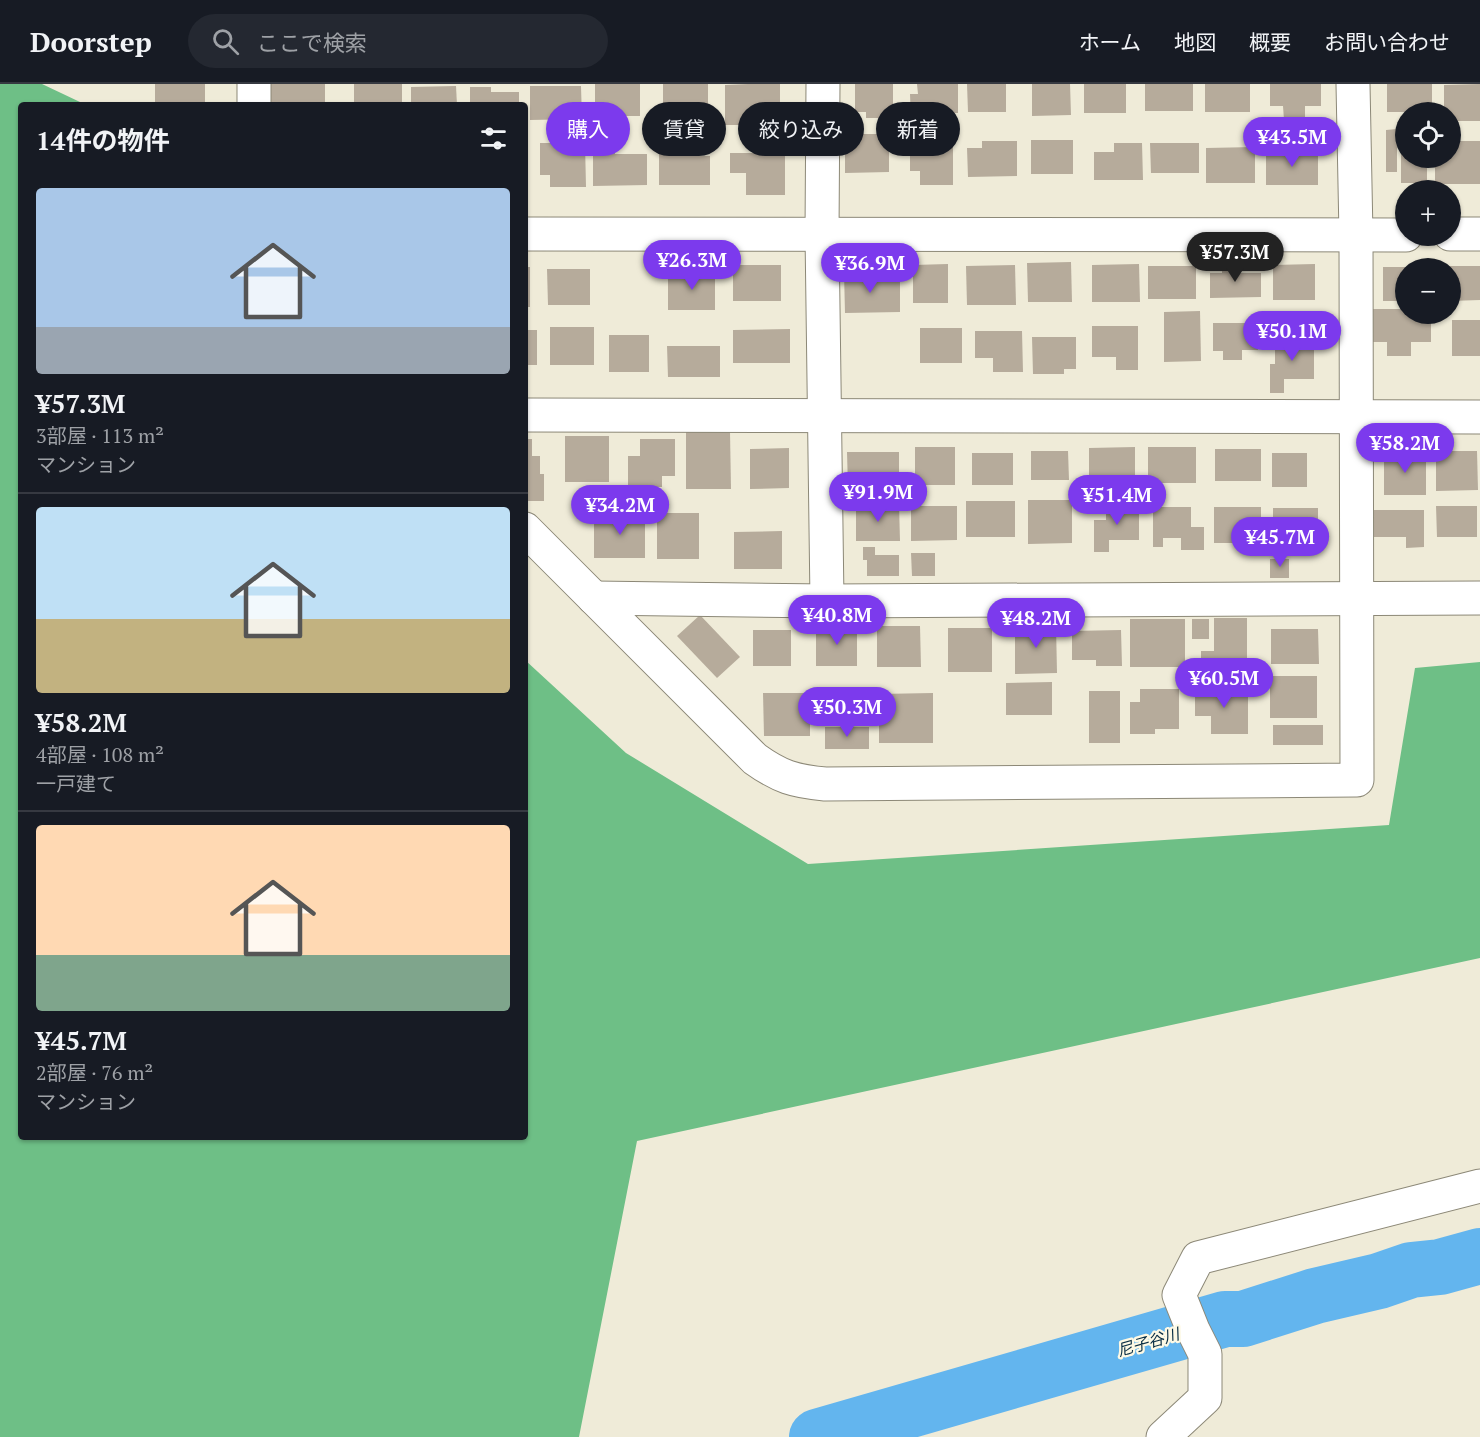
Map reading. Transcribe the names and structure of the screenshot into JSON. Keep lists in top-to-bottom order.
{
  "water": ["尼子谷川"],
  "page": {
    "header": "Doorstep",
    "search": "ここで検索",
    "nav": [
      "ホーム",
      "地図",
      "概要",
      "お問い合わせ"
    ],
    "map_buttons": ["+", "−"],
    "chip": [
      "購入",
      "賃貸",
      "絞り込み",
      "新着"
    ],
    "heading": "14件の物件",
    "price": [
      "¥43.5M",
      "¥57.3M",
      "¥26.3M",
      "¥36.9M",
      "¥50.1M",
      "¥58.2M",
      "¥91.9M",
      "¥51.4M",
      "¥34.2M",
      "¥45.7M",
      "¥40.8M",
      "¥48.2M",
      "¥60.5M",
      "¥50.3M"
    ],
    "list": [
      {
        "name": "¥57.3M",
        "note": "3部屋 · 113 m² · マンション"
      },
      {
        "name": "¥58.2M",
        "note": "4部屋 · 108 m² · 一戸建て"
      },
      {
        "name": "¥45.7M",
        "note": "2部屋 · 76 m² · マンション"
      }
    ]
  }
}
